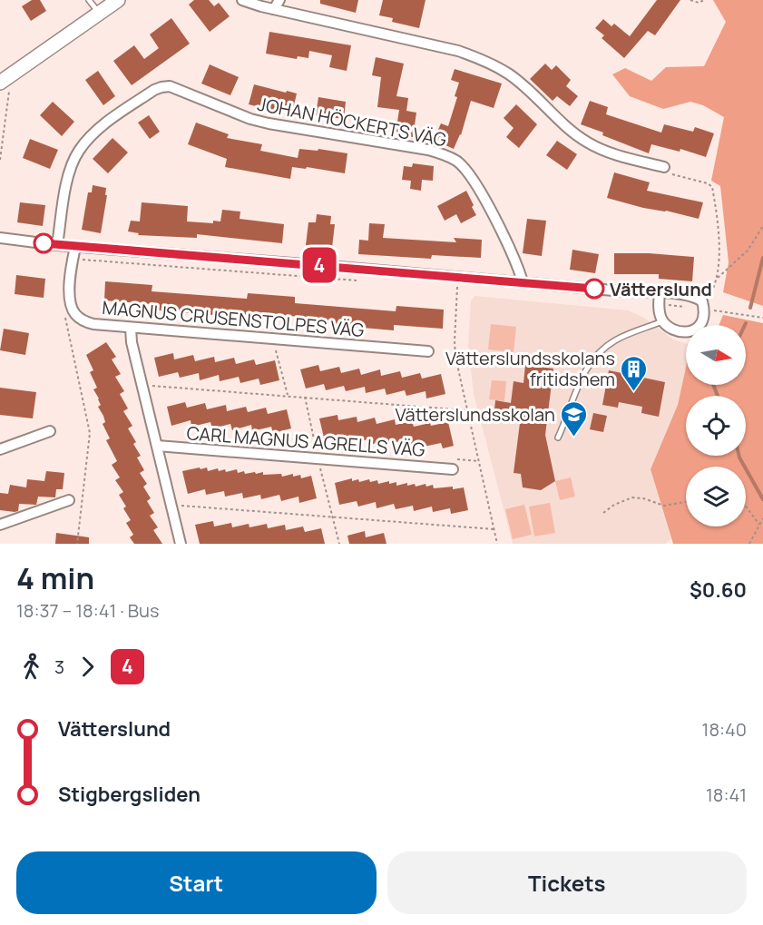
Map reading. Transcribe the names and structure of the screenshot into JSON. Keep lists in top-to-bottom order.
{
  "streets": {
    "street": ["JOHAN HÖCKERTS VÄG", "MAGNUS CRUSENSTOLPES VÄG", "CARL MAGNUS AGRELLS VÄG"]
  },
  "places": {
    "other": ["Vätterslund"],
    "building": ["Vätterslundsskolans fritidshem"],
    "school or university": ["Vätterslundsskolan"]
  },
  "lines": ["bus line 4"],
  "north": "right",
  "page": {
    "on_map": "4",
    "heading": ["4 min", "18:37 – 18:41 · Bus", "$0.60"],
    "legs": ["3", "4"],
    "list": [
      {
        "name": "Vätterslund",
        "value": "18:40"
      },
      {
        "name": "Stigbergsliden",
        "value": "18:41"
      }
    ],
    "buttons": ["Start", "Tickets"]
  }
}
